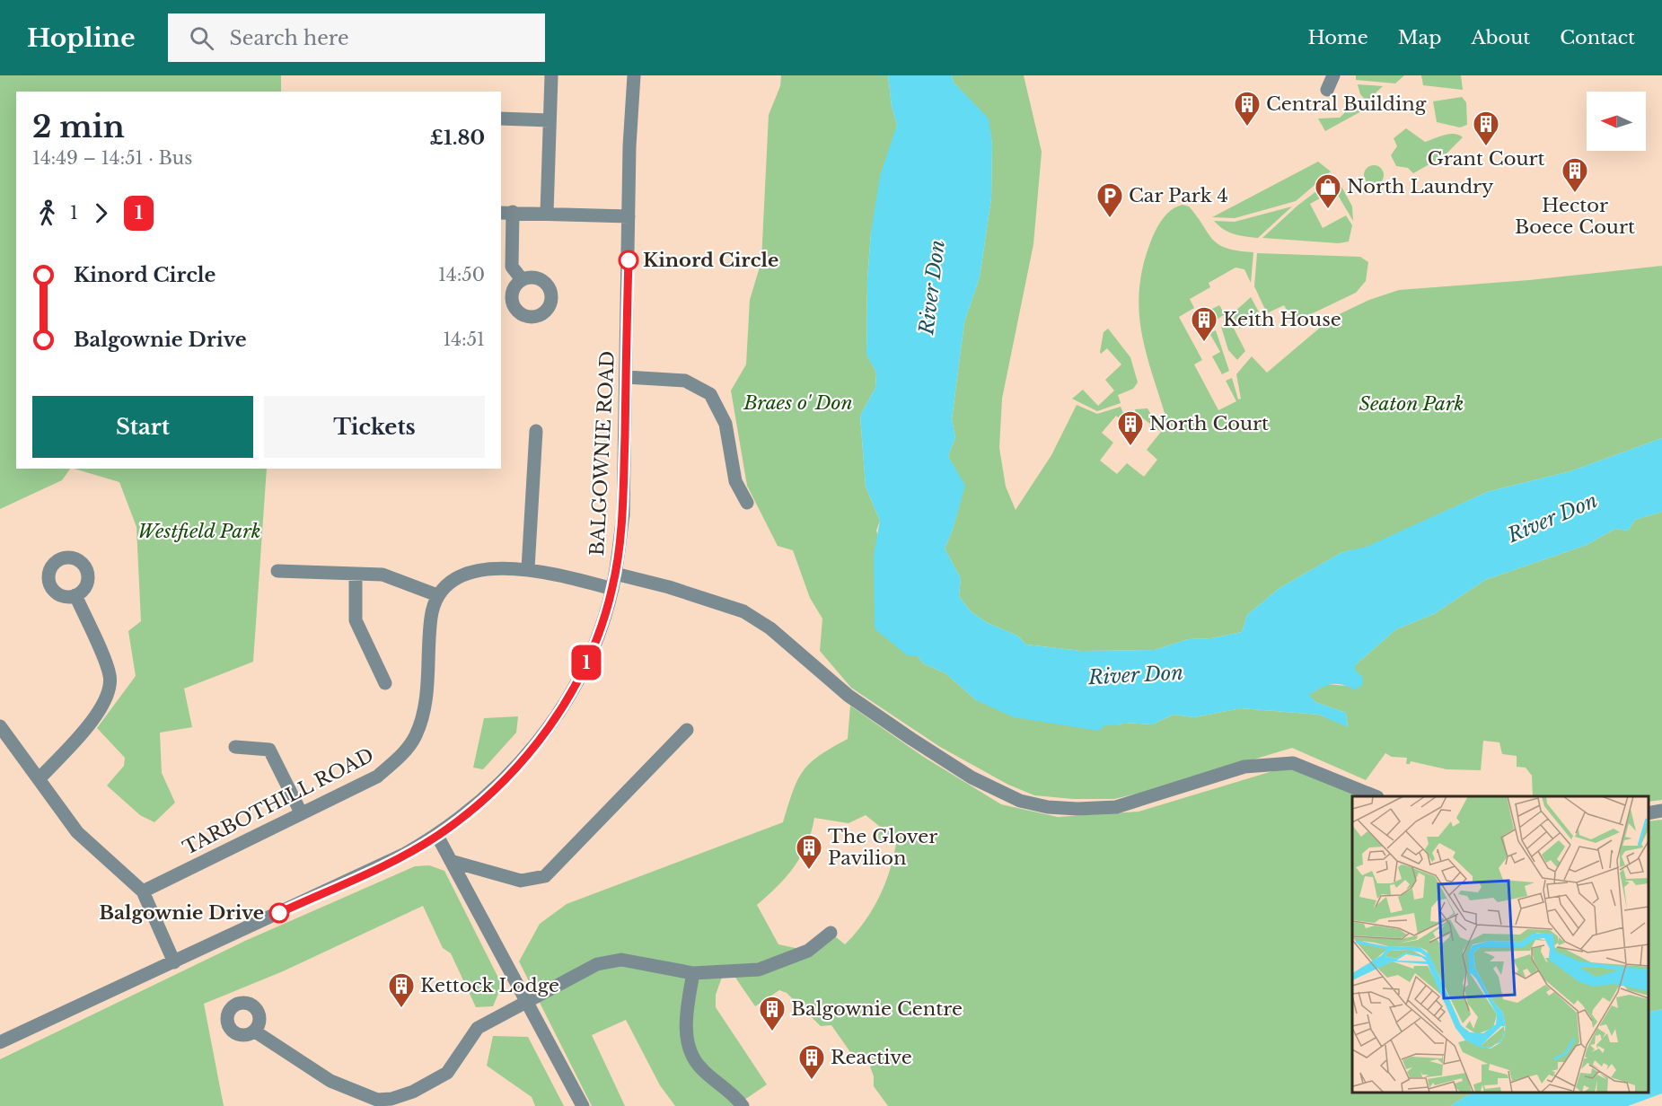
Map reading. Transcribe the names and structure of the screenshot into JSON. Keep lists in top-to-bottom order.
{
  "streets": {
    "street": ["BALGOWNIE ROAD", "TARBOTHILL ROAD"]
  },
  "water": ["River Don"],
  "parks": ["Braes o' Don", "Seaton Park", "Westfield Park"],
  "places": {
    "building": [
      "Central Building",
      "Grant Court",
      "Hector Boece Court",
      "Keith House",
      "North Court",
      "The Glover Pavilion",
      "Kettock Lodge",
      "Balgownie Centre",
      "Reactive"
    ],
    "shop": ["North Laundry"],
    "parking": ["Car Park 4"],
    "other": ["Kinord Circle", "Balgownie Drive"]
  },
  "lines": ["bus line 1"],
  "north": "left",
  "page": {
    "header": "Hopline",
    "search": "Search here",
    "nav": [
      "Home",
      "Map",
      "About",
      "Contact"
    ],
    "on_map": "1",
    "heading": ["2 min", "14:49 – 14:51 · Bus", "£1.80"],
    "legs": ["1", "1"],
    "list": [
      {
        "name": "Kinord Circle",
        "value": "14:50"
      },
      {
        "name": "Balgownie Drive",
        "value": "14:51"
      }
    ],
    "buttons": ["Start", "Tickets"]
  }
}
